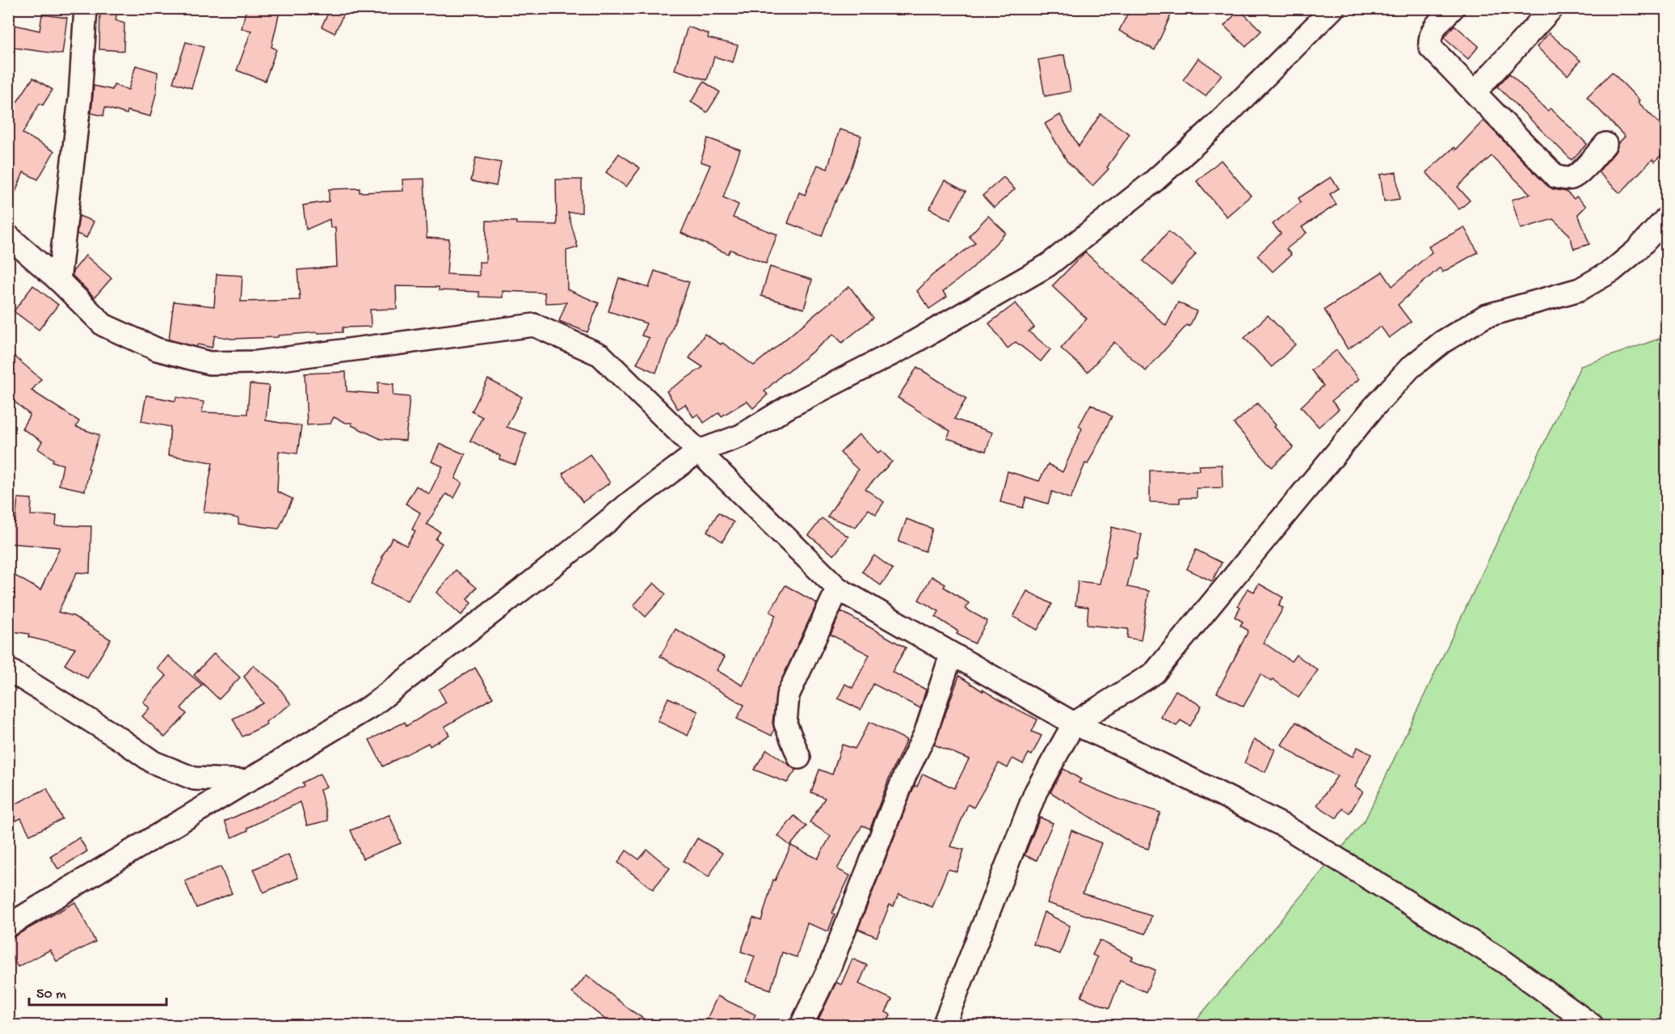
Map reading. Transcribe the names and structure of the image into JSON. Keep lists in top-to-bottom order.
{
  "scale_bar": "50 m"
}
